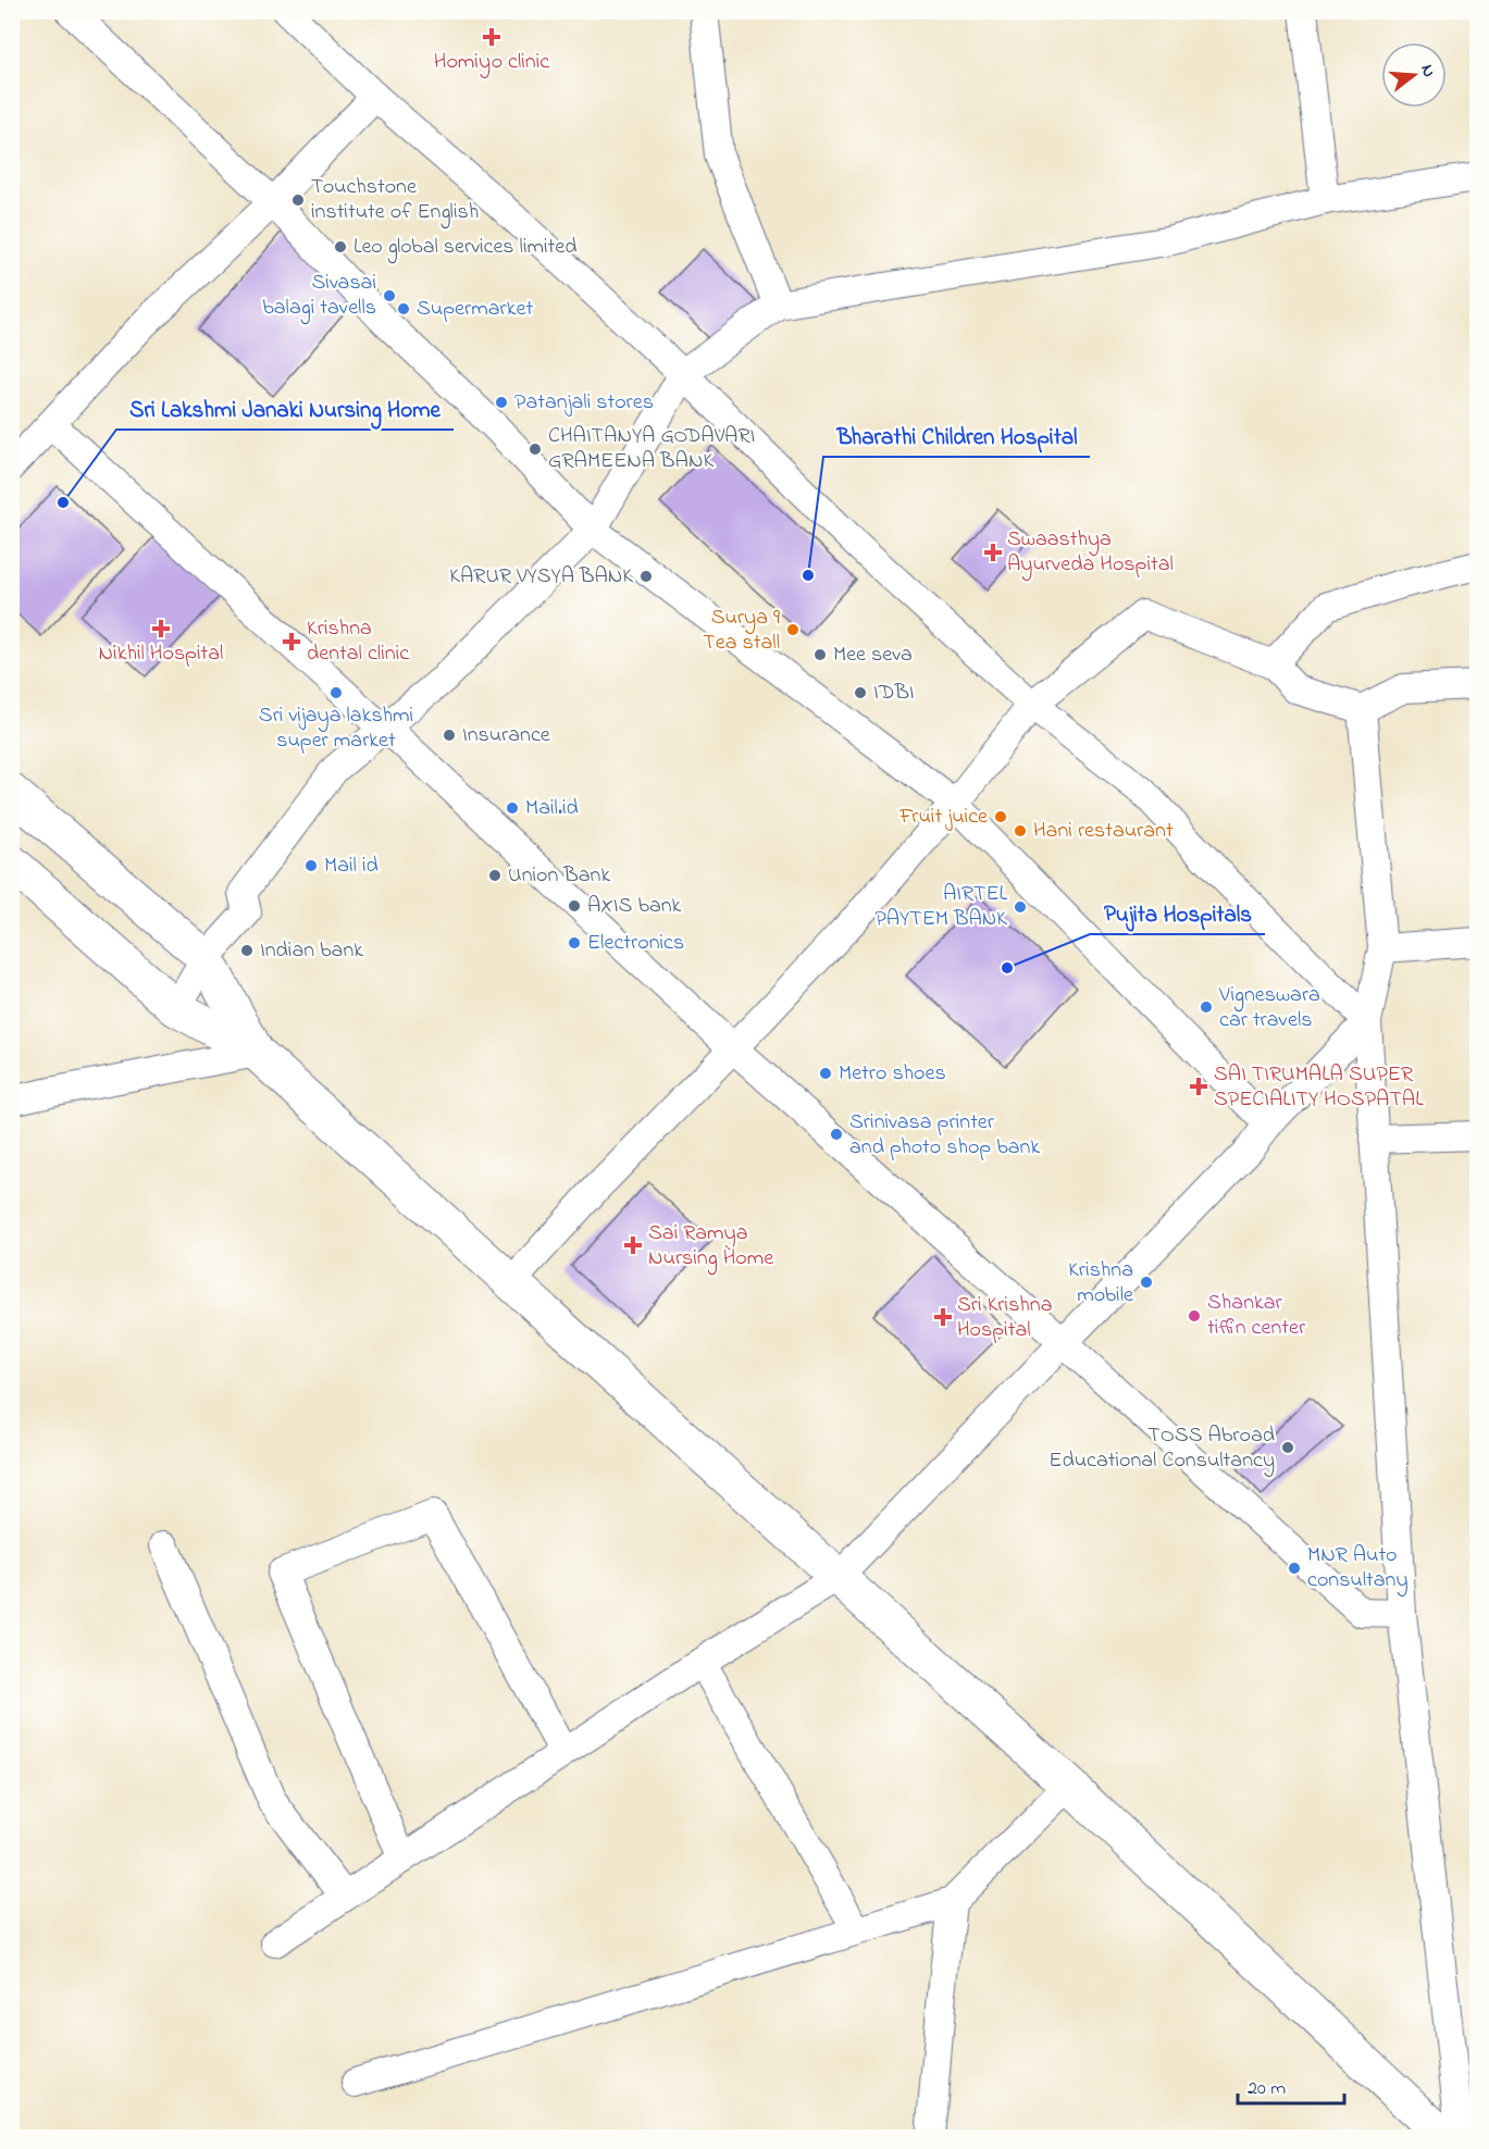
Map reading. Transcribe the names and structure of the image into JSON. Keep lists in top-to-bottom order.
{
  "places": {
    "health": [
      "Homiyo clinic",
      "Swaasthya Ayurveda Hospital",
      "Nikhil Hospital",
      "Krishna dental clinic",
      "SAI TIRUMALA SUPER SPECIALITY HOSPATAL",
      "Sai Ramya Nursing Home",
      "Sri Krishna Hospital"
    ],
    "other": [
      "Touchstone institute of English",
      "Leo global services limited",
      "Sivasai balagi tavells",
      "Supermarket",
      "Patanjali stores",
      "CHAITANYA GODAVARI GRAMEENA BANK",
      "Sri Lakshmi Janaki Nursing Home",
      "Bharathi Children Hospital",
      "KARUR VYSYA BANK",
      "Surya 9 Tea stall",
      "Mee seva",
      "Sri vijaya lakshmi super market",
      "IDBI",
      "Insurance",
      "Mail.id",
      "Fruit juice",
      "Hani restaurant",
      "Mail id",
      "Union Bank",
      "AXIS bank",
      "AIRTEL PAYTEM BANK",
      "Electronics",
      "Indian bank",
      "Pujita Hospitals",
      "Vigneswara car travels",
      "Metro shoes",
      "Srinivasa printer and photo shop bank",
      "Krishna mobile",
      "Shankar tiffin center",
      "TOSS Abroad Educational Consultancy",
      "MNR Auto consultany"
    ]
  },
  "scale_bar": "20 m",
  "north": "right"
}
